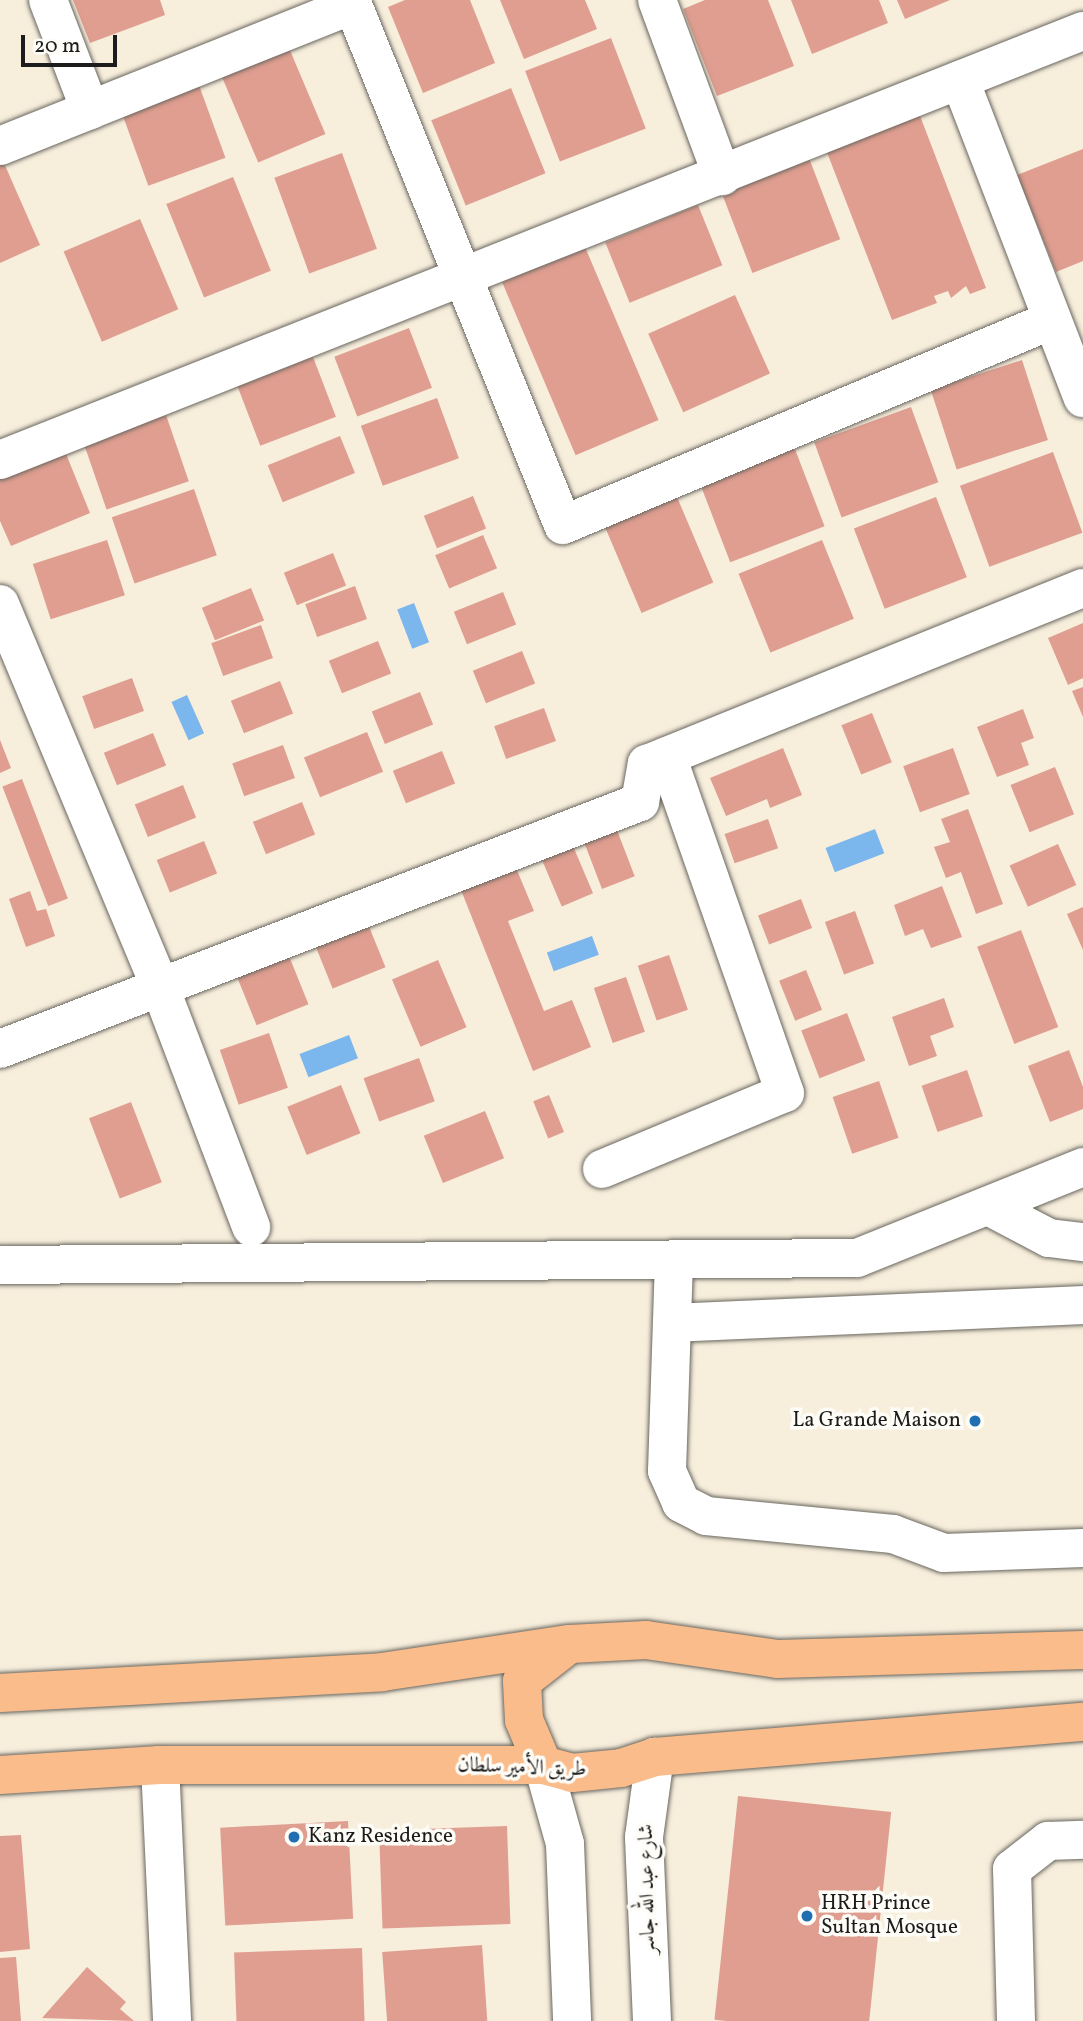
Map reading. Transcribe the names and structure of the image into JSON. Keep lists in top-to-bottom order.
{
  "streets": {
    "main road": ["طريق الأمير سلطان"],
    "street": ["شارع عبد الله جاسر"]
  },
  "crossings": [
    ["طريق الأمير سلطان", "شارع عبد الله جاسر"]
  ],
  "places": ["La Grande Maison", "Kanz Residence", "HRH Prince Sultan Mosque"],
  "scale_bar": "20 m"
}
